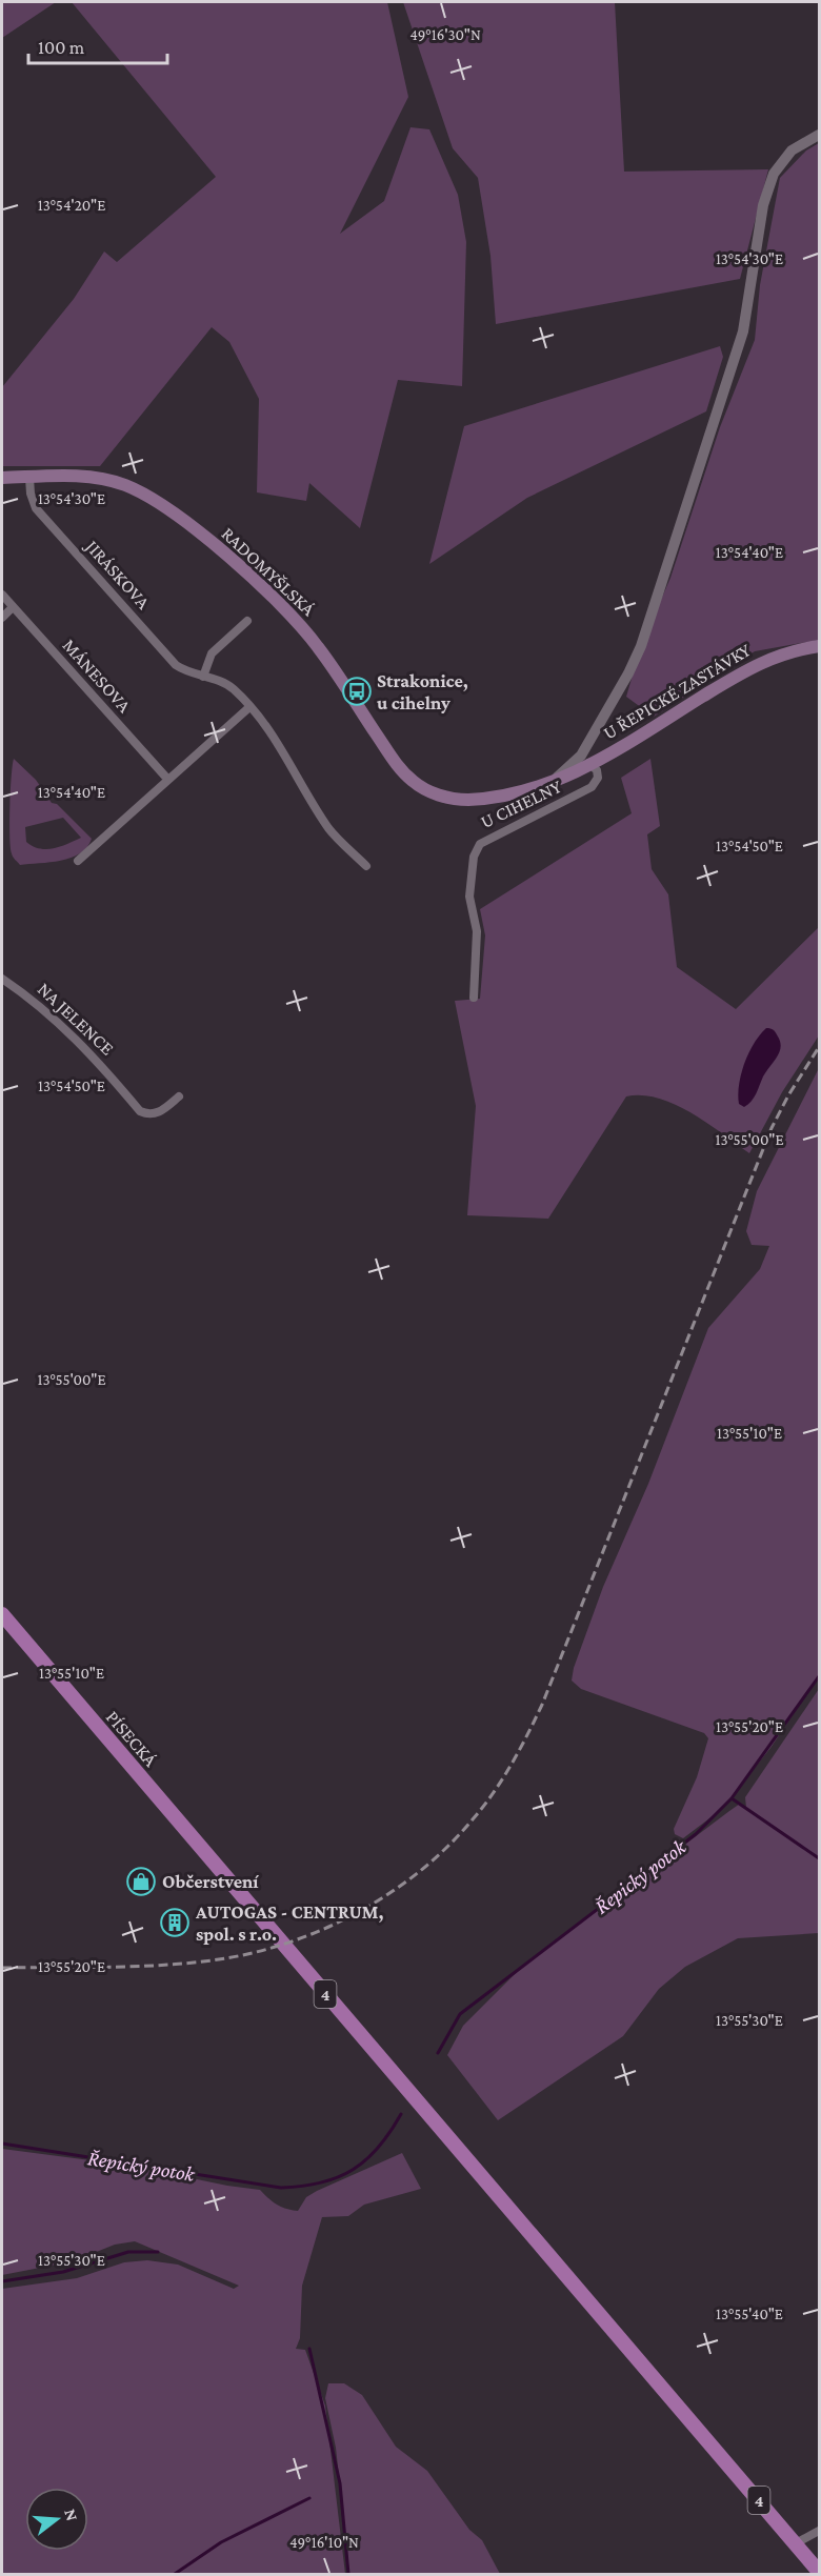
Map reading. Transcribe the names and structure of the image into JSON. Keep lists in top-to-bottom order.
{
  "streets": {
    "main road": [
      "RADOMYŠLSKÁ",
      "U ŘEPICKÉ ZASTÁVKY",
      "PÍSECKÁ",
      "4"
    ],
    "street": [
      "JIRÁSKOVA",
      "MÁNESOVA",
      "U CIHELNY",
      "NA JELENCE"
    ]
  },
  "crossings": [
    ["RADOMYŠLSKÁ", "JIRÁSKOVA"],
    ["RADOMYŠLSKÁ", "U ŘEPICKÉ ZASTÁVKY"],
    ["RADOMYŠLSKÁ", "U CIHELNY"],
    ["U ŘEPICKÉ ZASTÁVKY", "U CIHELNY"],
    ["PÍSECKÁ", "4"]
  ],
  "water": ["Řepický potok"],
  "places": {
    "bus stop": ["Strakonice, u cihelny"],
    "shop": ["Občerstvení"],
    "building": ["AUTOGAS - CENTRUM, spol. s r.o."]
  },
  "scale_bar": "100 m",
  "north": "right",
  "coordinates": [
    "49°16'30\"N",
    "13°54'20\"E",
    "13°54'30\"E",
    "13°54'40\"E",
    "13°54'50\"E",
    "13°55'00\"E",
    "13°55'10\"E",
    "13°55'20\"E",
    "13°55'30\"E",
    "13°55'40\"E",
    "49°16'10\"N"
  ]
}
